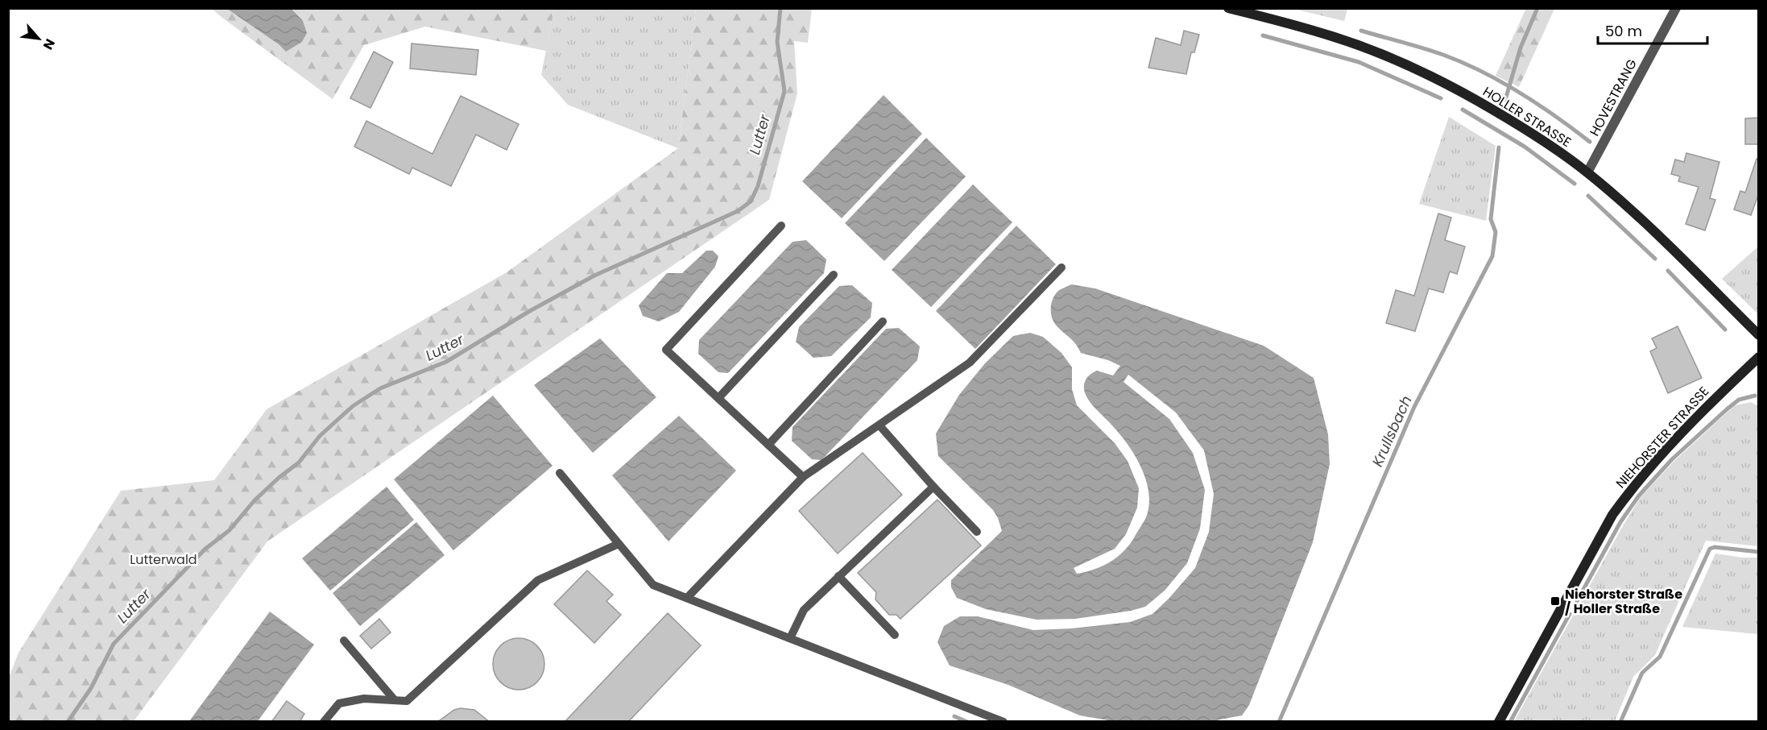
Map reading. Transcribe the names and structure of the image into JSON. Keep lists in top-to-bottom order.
{
  "streets": {
    "street": ["HOVESTRANG", "HOLLER STRASSE", "NIEHORSTER STRASSE"]
  },
  "crossings": [
    ["HOVESTRANG", "HOLLER STRASSE"]
  ],
  "water": ["Lutter", "Krullsbach"],
  "parks": ["Lutterwald"],
  "places": {
    "transit": ["Niehorster Straße / Holler Straße"]
  },
  "scale_bar": "50 m",
  "north": "bottom right"
}
